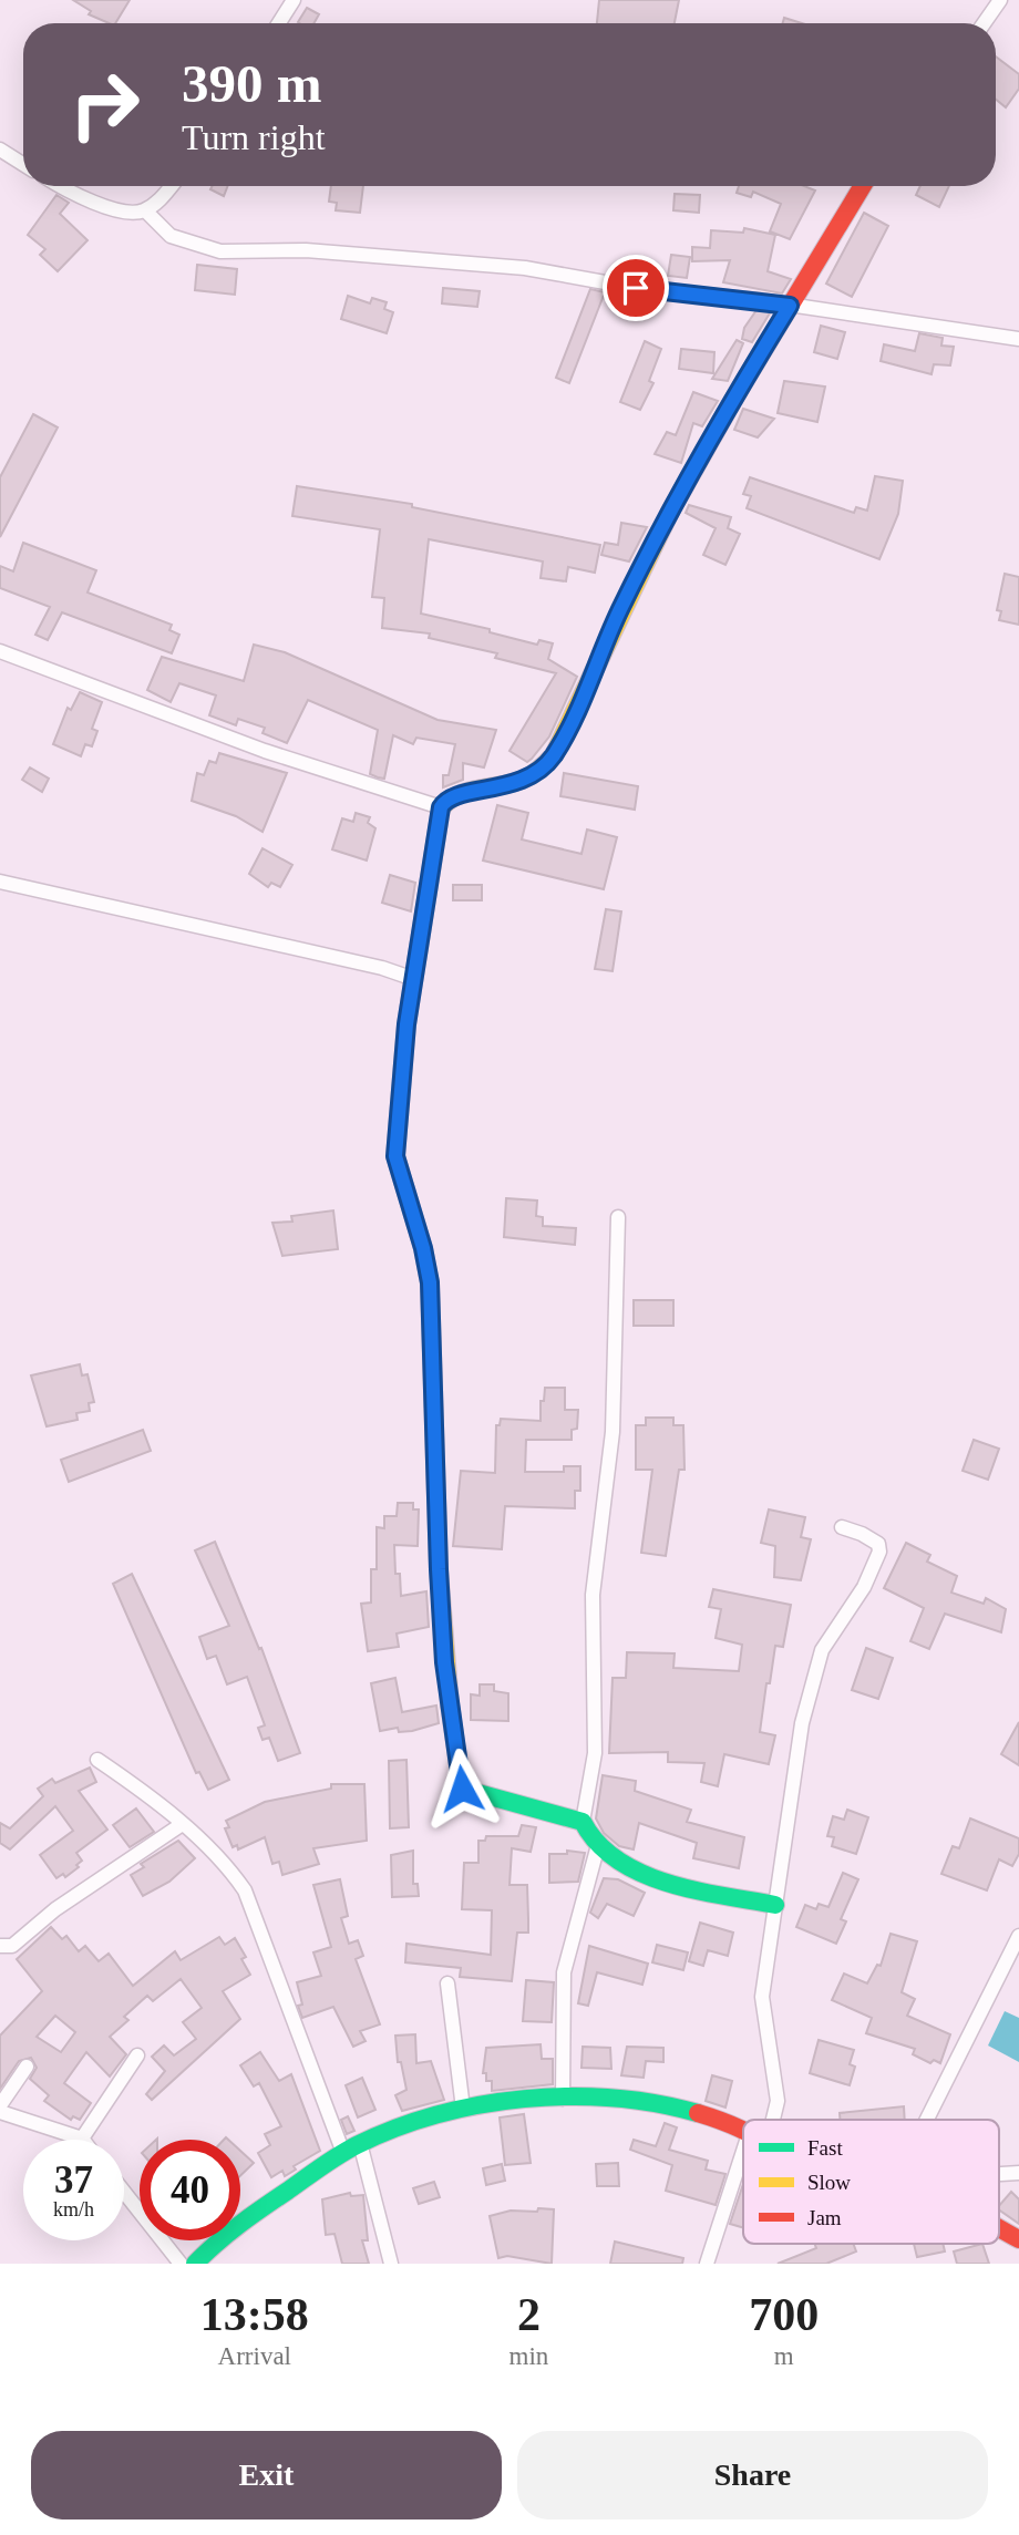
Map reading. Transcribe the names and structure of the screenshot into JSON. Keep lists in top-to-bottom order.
{
  "legend": ["Fast", "Slow", "Jam"],
  "page": {
    "turn": ["390 m", "Turn right"],
    "speed": "37 km/h",
    "limit": "40",
    "eta": [
      "13:58",
      "Arrival",
      "2",
      "min",
      "700",
      "m"
    ],
    "buttons": ["Exit", "Share"]
  }
}
